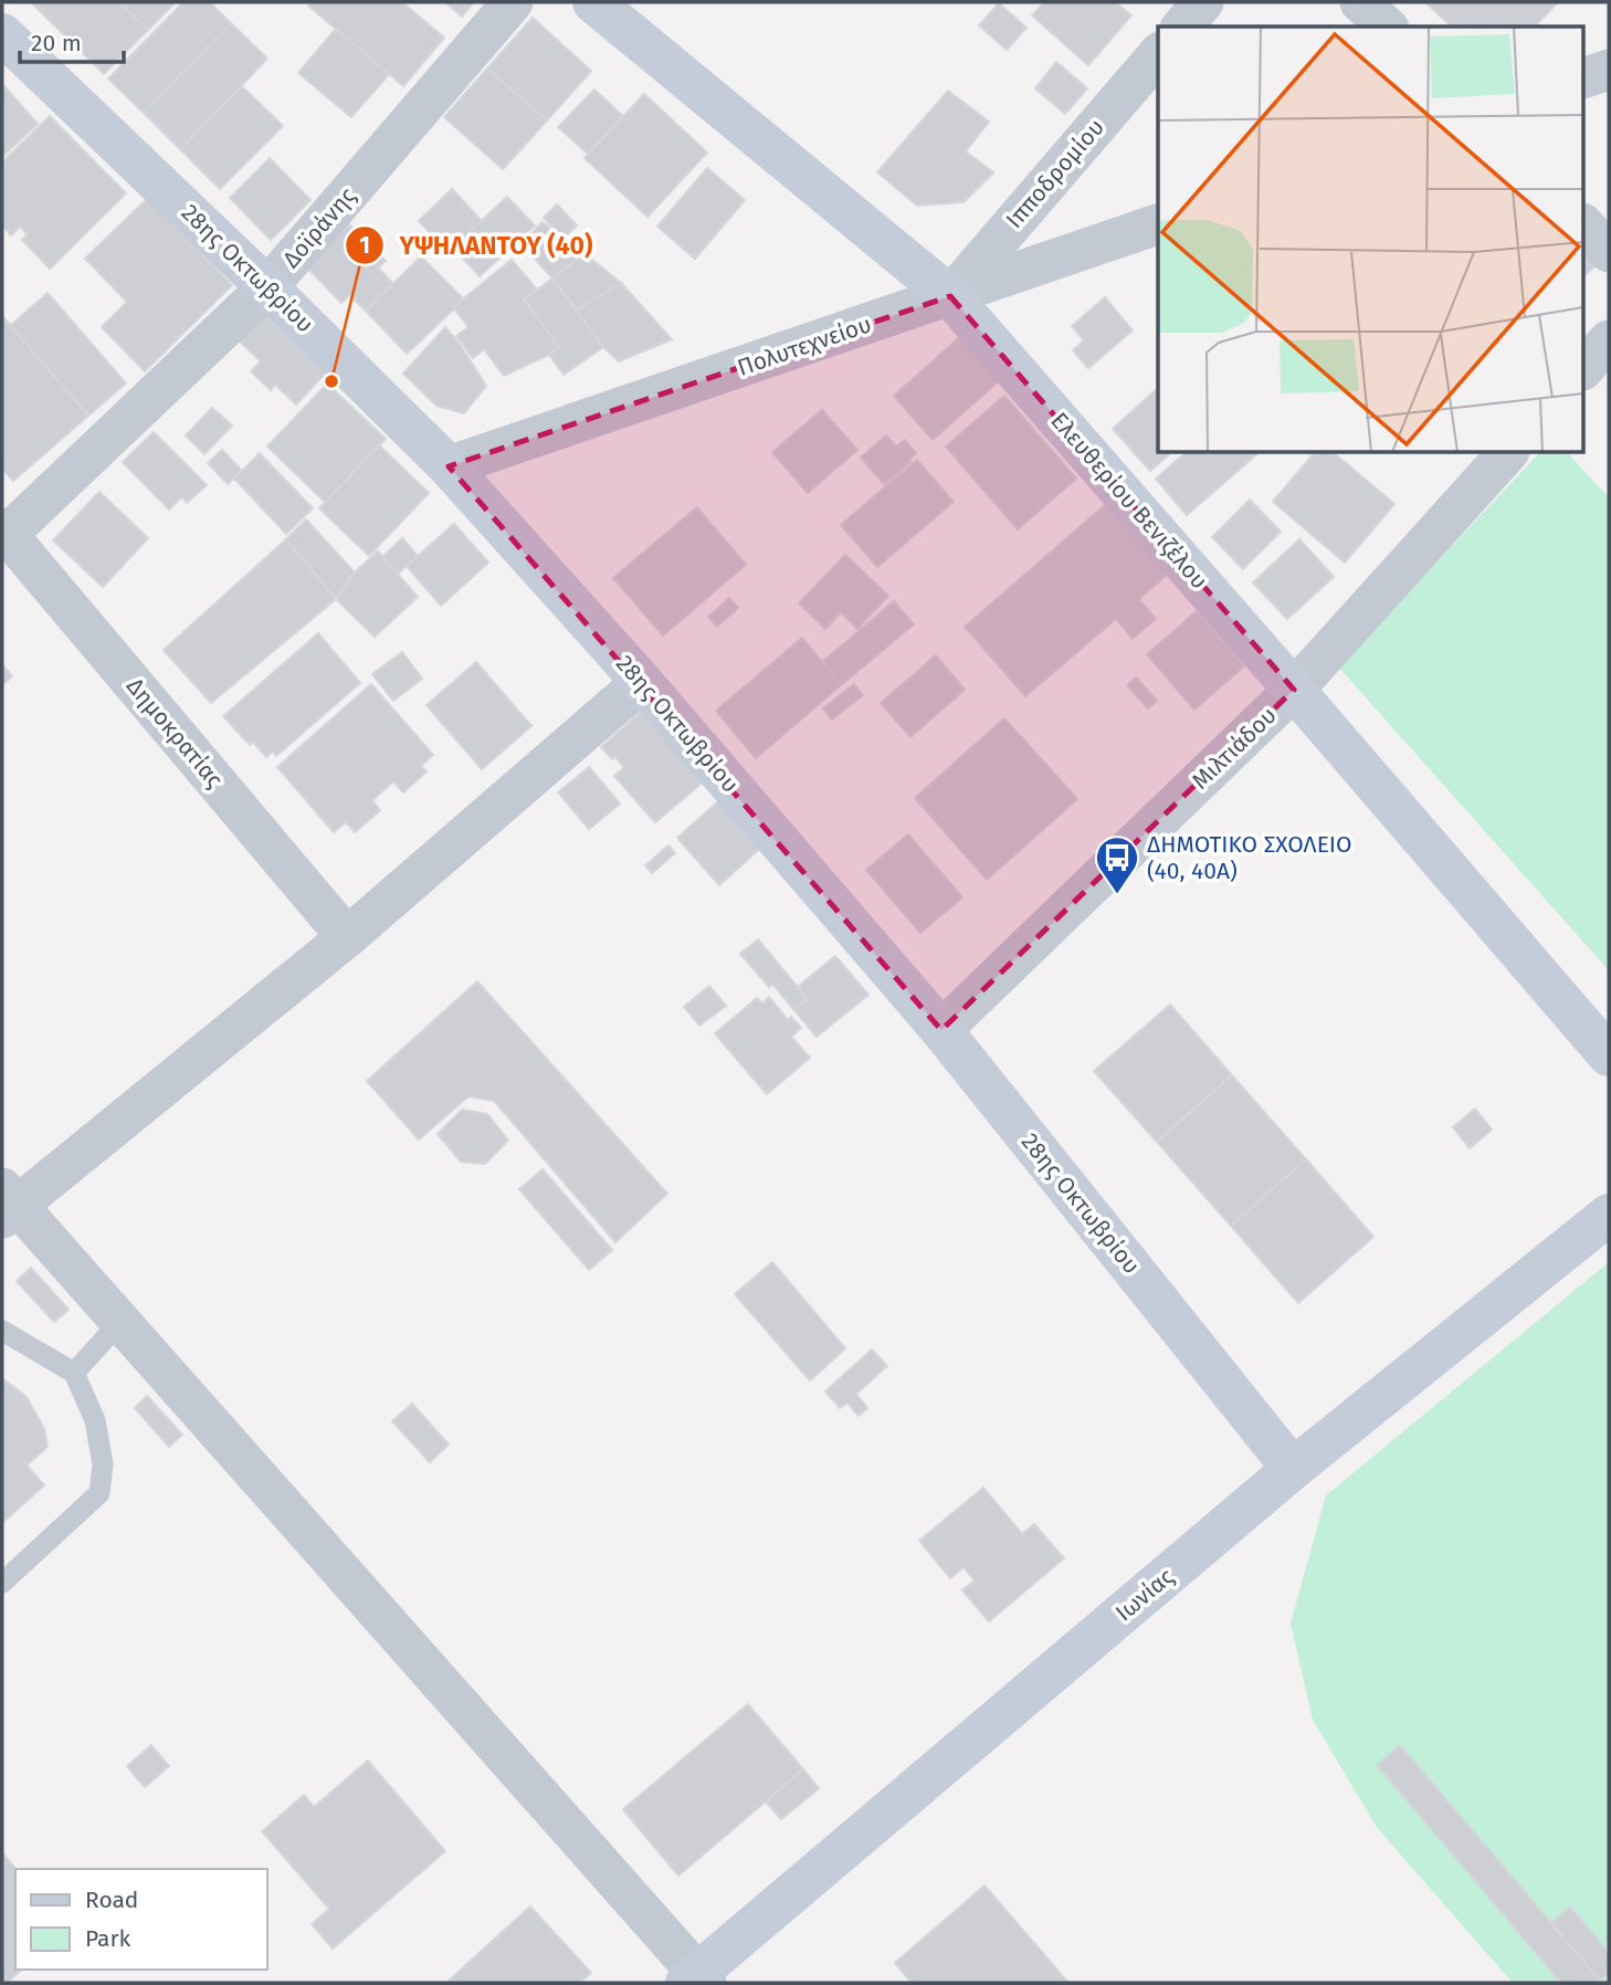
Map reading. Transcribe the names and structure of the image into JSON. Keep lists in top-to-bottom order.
{
  "streets": {
    "main road": ["28ης Οκτωβρίου", "Ελευθερίου Βενιζέλου", "Ιωνίας"],
    "street": [
      "Ιπποδρομίου",
      "Δοϊράνης",
      "Πολυτεχνείου",
      "Δημοκρατίας",
      "Μιλτιάδου"
    ]
  },
  "crossings": [
    ["Ιπποδρομίου", "Πολυτεχνείου"],
    ["Ιπποδρομίου", "Ελευθερίου Βενιζέλου"],
    ["Δοϊράνης", "28ης Οκτωβρίου"],
    ["Δοϊράνης", "Δημοκρατίας"],
    ["28ης Οκτωβρίου", "Πολυτεχνείου"],
    ["28ης Οκτωβρίου", "Μιλτιάδου"],
    ["28ης Οκτωβρίου", "Ιωνίας"],
    ["Πολυτεχνείου", "Ελευθερίου Βενιζέλου"],
    ["Ελευθερίου Βενιζέλου", "Μιλτιάδου"]
  ],
  "places": {
    "other": ["ΥΨΗΛΑΝΤΟΥ (40)"],
    "bus stop": ["ΔΗΜΟΤΙΚΟ ΣΧΟΛΕΙΟ (40, 40Α)"]
  },
  "legend": ["Road", "Park"],
  "scale_bar": "20 m"
}
